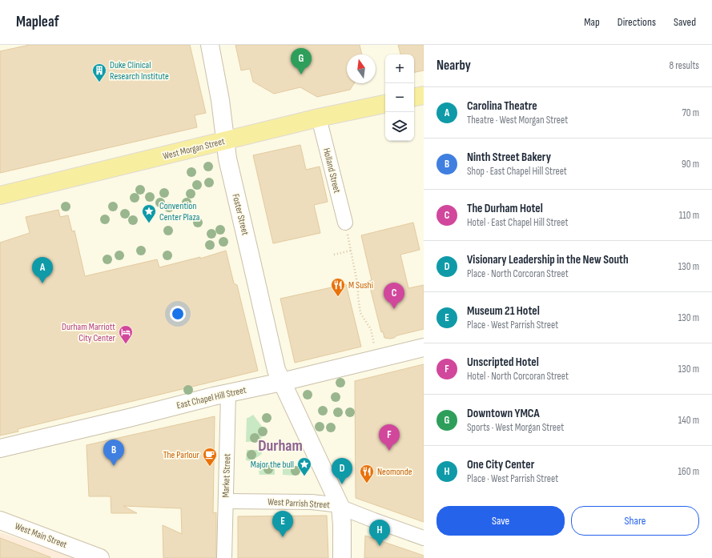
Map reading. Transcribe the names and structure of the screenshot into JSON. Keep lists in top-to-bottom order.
{
  "streets": {
    "main road": ["West Morgan Street"],
    "street": [
      "Holland Street",
      "Foster Street",
      "East Chapel Hill Street",
      "Market Street",
      "West Parrish Street",
      "West Main Street"
    ]
  },
  "crossings": [
    ["West Morgan Street", "Holland Street"],
    ["West Morgan Street", "Foster Street"],
    ["Foster Street", "East Chapel Hill Street"],
    ["Foster Street", "West Parrish Street"],
    ["East Chapel Hill Street", "Market Street"],
    ["Market Street", "West Parrish Street"]
  ],
  "districts": ["Durham"],
  "places": {
    "building": ["Duke Clinical Research Institute"],
    "place": ["Convention Center Plaza", "Major the bull"],
    "restaurant": ["M Sushi", "Neomonde"],
    "hotel": ["Durham Marriott City Center"],
    "cafe": ["The Parlour"]
  },
  "north": "top",
  "page": {
    "header": "Mapleaf",
    "nav": ["Map", "Directions", "Saved"],
    "heading": ["Nearby", "8 results"],
    "pins": [
      "G",
      "A",
      "C",
      "F",
      "B",
      "D",
      "E",
      "H"
    ],
    "map_buttons": ["+", "−"],
    "list": [
      {
        "mark": "A",
        "name": "Carolina Theatre",
        "note": "Theatre · West Morgan Street",
        "value": "70 m"
      },
      {
        "mark": "B",
        "name": "Ninth Street Bakery",
        "note": "Shop · East Chapel Hill Street",
        "value": "90 m"
      },
      {
        "mark": "C",
        "name": "The Durham Hotel",
        "note": "Hotel · East Chapel Hill Street",
        "value": "110 m"
      },
      {
        "mark": "D",
        "name": "Visionary Leadership in the New South",
        "note": "Place · North Corcoran Street",
        "value": "130 m"
      },
      {
        "mark": "E",
        "name": "Museum 21 Hotel",
        "note": "Place · West Parrish Street",
        "value": "130 m"
      },
      {
        "mark": "F",
        "name": "Unscripted Hotel",
        "note": "Hotel · North Corcoran Street",
        "value": "130 m"
      },
      {
        "mark": "G",
        "name": "Downtown YMCA",
        "note": "Sports · West Morgan Street",
        "value": "140 m"
      },
      {
        "mark": "H",
        "name": "One City Center",
        "note": "Place · West Parrish Street",
        "value": "160 m"
      }
    ],
    "buttons": ["Save", "Share"]
  }
}
